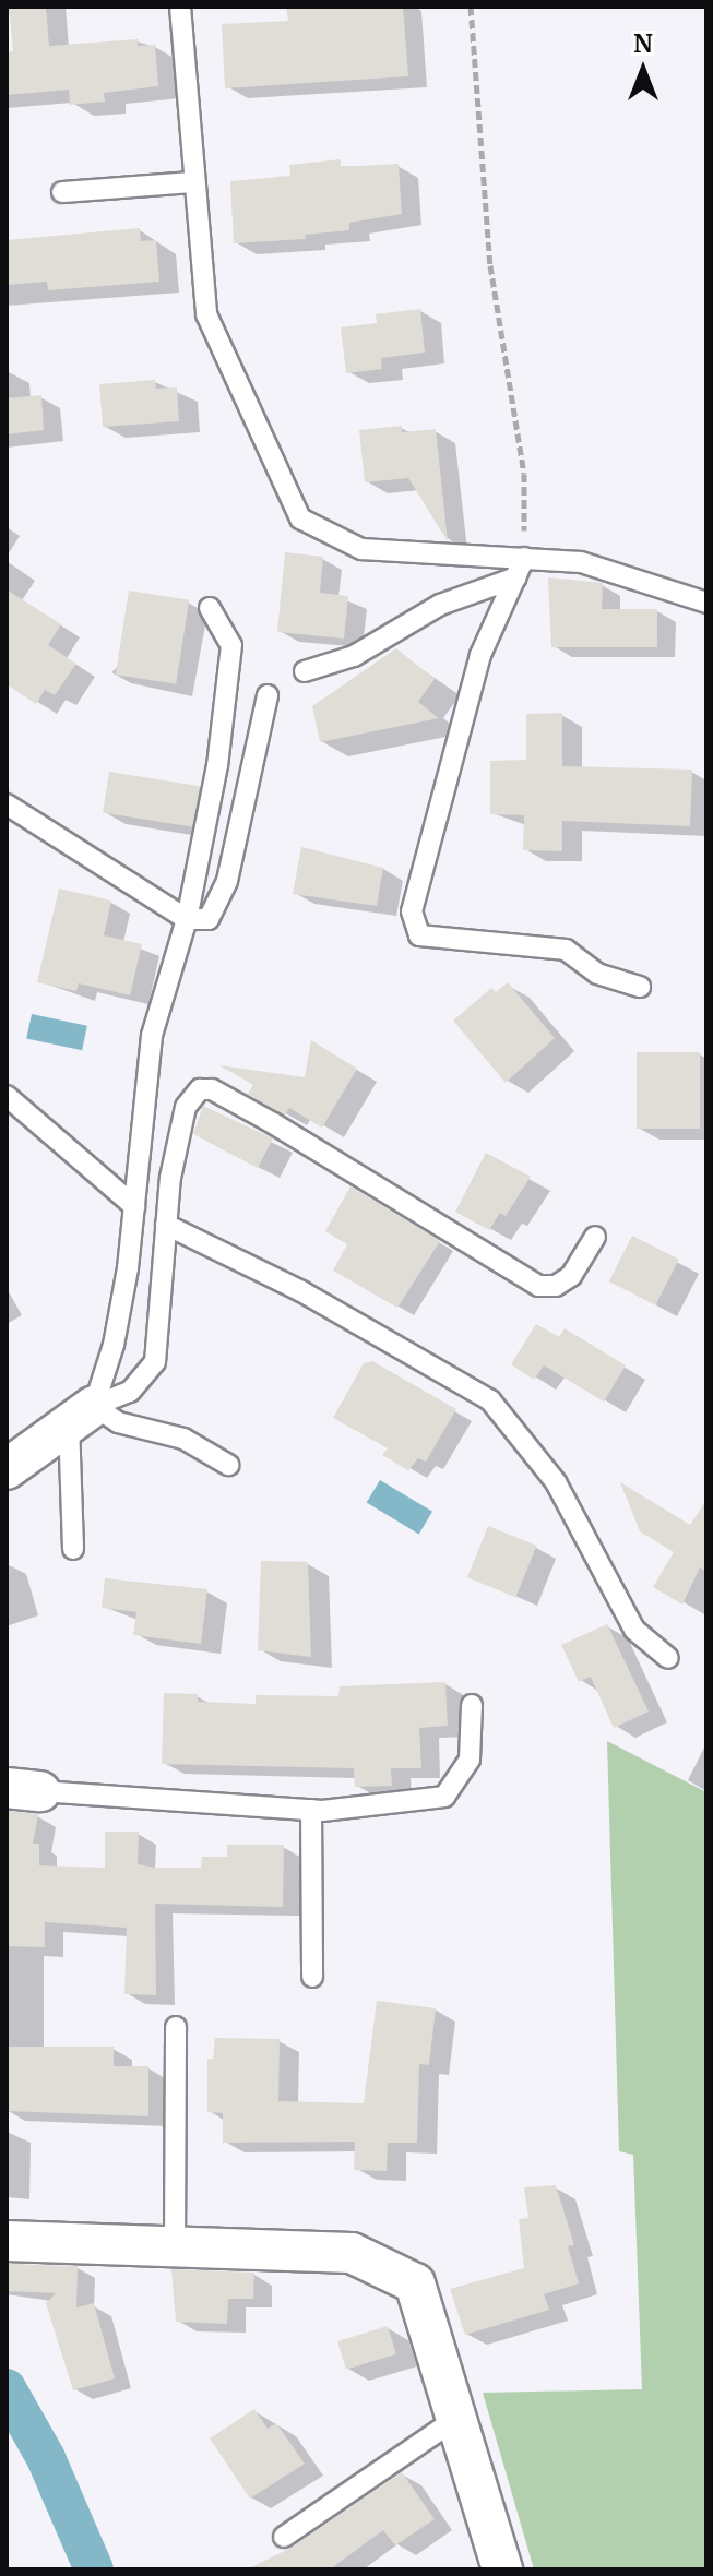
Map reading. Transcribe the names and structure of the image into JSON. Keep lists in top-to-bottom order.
{
  "north": "top"
}
